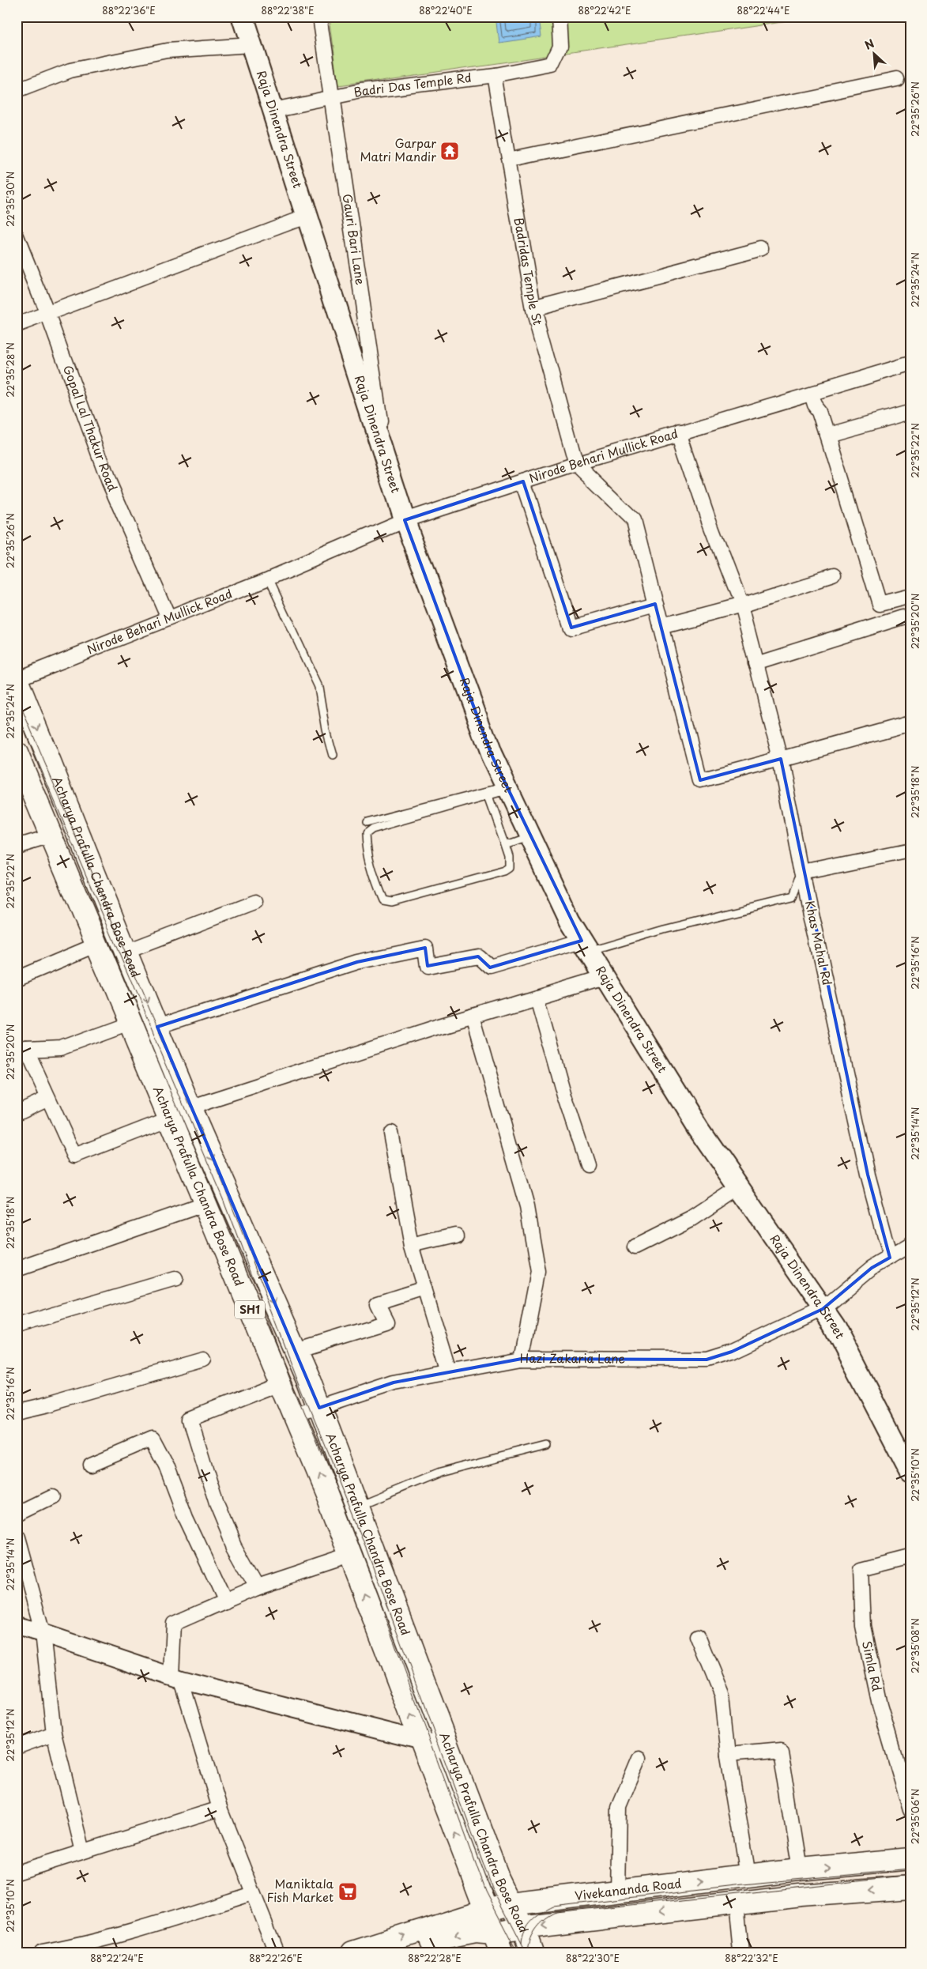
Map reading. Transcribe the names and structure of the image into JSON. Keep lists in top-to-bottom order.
{
  "streets": {
    "main road": [
      "Raja Dinendra Street",
      "Acharya Prafulla Chandra Bose Road",
      "SH1",
      "Vivekananda Road"
    ],
    "street": [
      "Badri Das Temple Rd",
      "Gauri Bari Lane",
      "Badridas Temple St",
      "Gopal Lal Thakur Road",
      "Nirode Behari Mullick Road",
      "Khas Mahal Rd",
      "Hazi Zakaria Lane",
      "Simla Rd"
    ]
  },
  "crossings": [
    ["Badri Das Temple Rd", "Raja Dinendra Street"],
    ["Badri Das Temple Rd", "Gauri Bari Lane"],
    ["Badri Das Temple Rd", "Badridas Temple St"],
    ["Raja Dinendra Street", "Gauri Bari Lane"],
    ["Raja Dinendra Street", "Nirode Behari Mullick Road"],
    ["Raja Dinendra Street", "Hazi Zakaria Lane"],
    ["Badridas Temple St", "Nirode Behari Mullick Road"],
    ["Gopal Lal Thakur Road", "Nirode Behari Mullick Road"],
    ["Nirode Behari Mullick Road", "Acharya Prafulla Chandra Bose Road"],
    ["Nirode Behari Mullick Road", "Khas Mahal Rd"],
    ["Acharya Prafulla Chandra Bose Road", "Hazi Zakaria Lane"],
    ["Acharya Prafulla Chandra Bose Road", "Vivekananda Road"],
    ["Khas Mahal Rd", "Hazi Zakaria Lane"]
  ],
  "places": {
    "temple": ["Garpar Matri Mandir"],
    "supermarket": ["Maniktala Fish Market"]
  },
  "north": "top left",
  "coordinates": [
    "88°22'36\"E",
    "88°22'38\"E",
    "88°22'40\"E",
    "88°22'42\"E",
    "88°22'44\"E",
    "22°35'26\"N",
    "22°35'30\"N",
    "22°35'24\"N",
    "22°35'28\"N",
    "22°35'22\"N",
    "22°35'20\"N",
    "22°35'18\"N",
    "22°35'16\"N",
    "22°35'14\"N",
    "22°35'12\"N",
    "22°35'10\"N",
    "22°35'08\"N",
    "22°35'06\"N",
    "88°22'24\"E",
    "88°22'26\"E",
    "88°22'28\"E",
    "88°22'30\"E",
    "88°22'32\"E"
  ]
}
